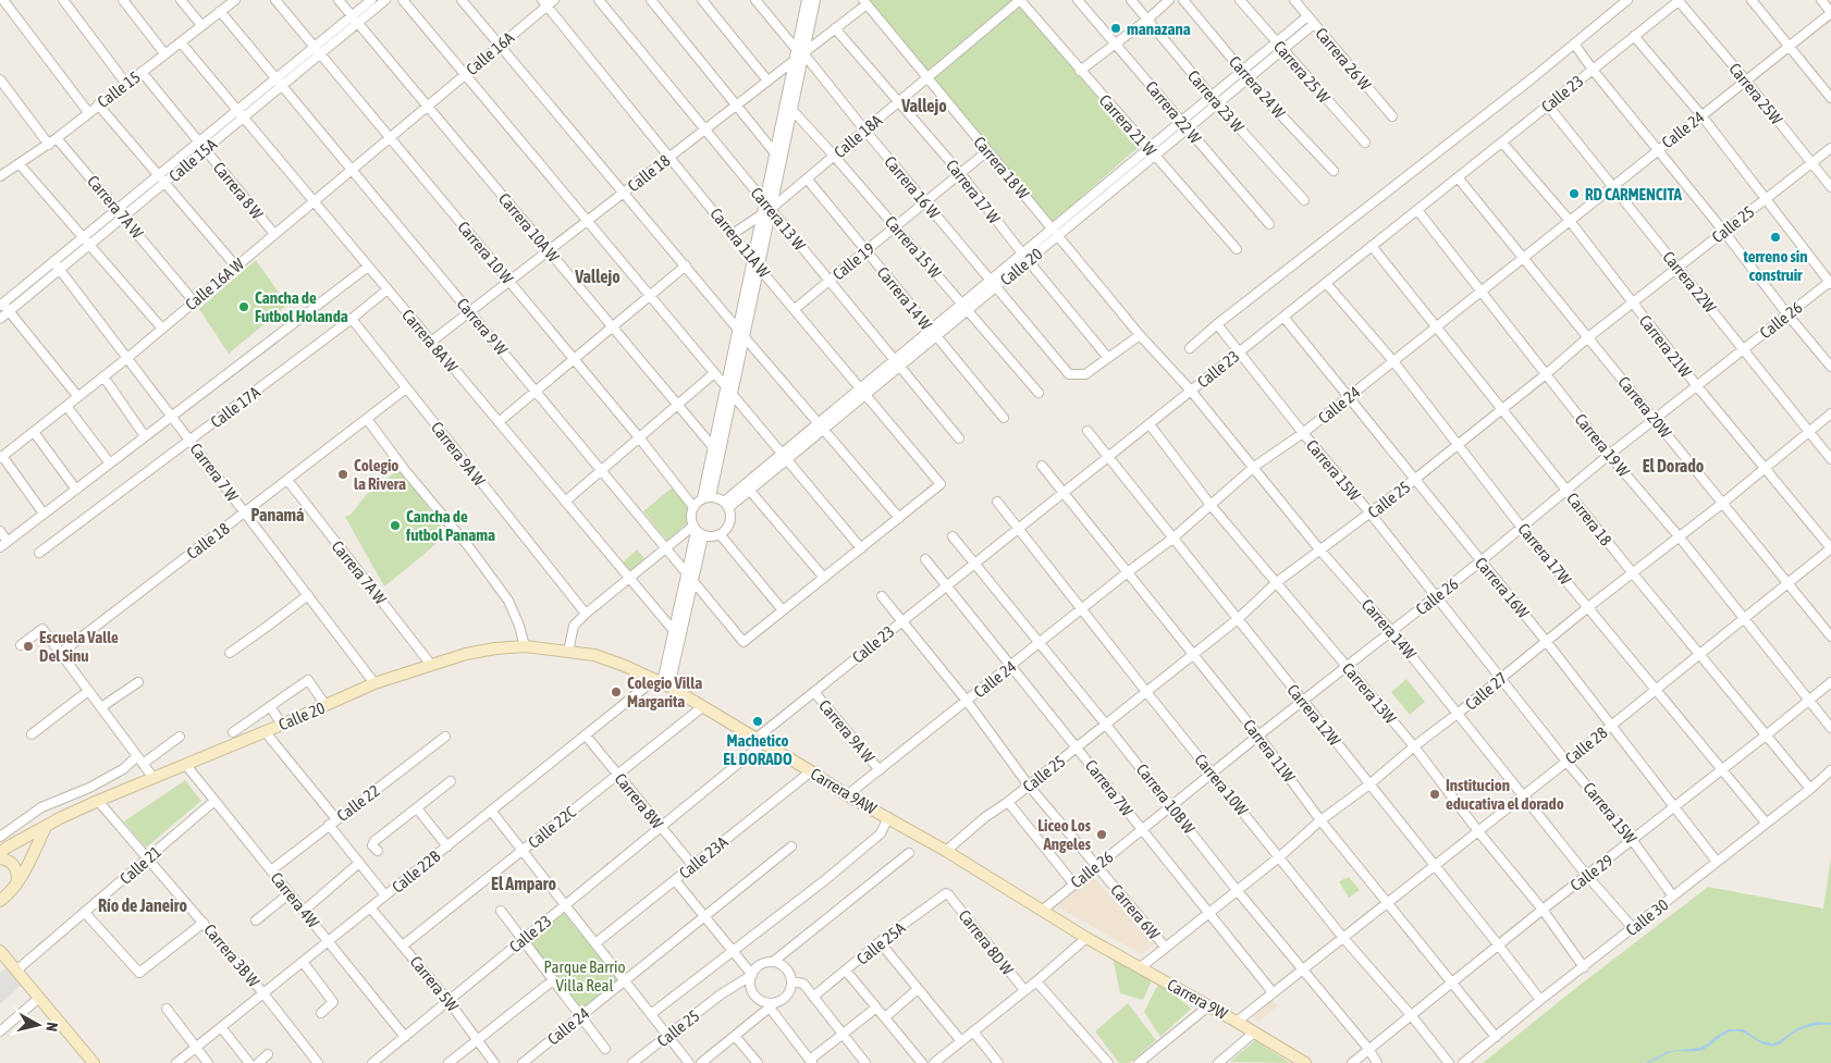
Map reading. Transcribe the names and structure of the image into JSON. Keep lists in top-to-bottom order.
{
  "streets": {
    "main road": ["Calle 20", "Carrera 9AW", "Carrera 9W"],
    "street": [
      "Calle 16A",
      "Carrera 26 W",
      "Carrera 25 W",
      "Carrera 24 W",
      "Calle 15",
      "Calle 23",
      "Carrera 25W",
      "Carrera 23 W",
      "Carrera 22 W",
      "Carrera 21 W",
      "Calle 24",
      "Calle 18A",
      "Calle 15A",
      "Carrera 18 W",
      "Calle 18",
      "Carrera 16 W",
      "Carrera 8 W",
      "Carrera 17 W",
      "Carrera 7A W",
      "Carrera 13 W",
      "Calle 25",
      "Carrera 10A W",
      "Carrera 11A W",
      "Carrera 15 W",
      "Carrera 10 W",
      "Calle 19",
      "Carrera 22W",
      "Calle 16A W",
      "Carrera 14 W",
      "Calle 26",
      "Carrera 9 W",
      "Carrera 8A W",
      "Carrera 21W",
      "Calle 17A",
      "Carrera 20W",
      "Carrera 19 W",
      "Carrera 9A W",
      "Carrera 15W",
      "Carrera 7 W",
      "Carrera 18",
      "Carrera 17W",
      "Carrera 16W",
      "Carrera 14W",
      "Calle 27",
      "Carrera 13W",
      "Carrera 12W",
      "Calle 28",
      "Carrera 11W",
      "Carrera 10W",
      "Carrera 7W",
      "Carrera 10B W",
      "Carrera 8W",
      "Calle 22",
      "Calle 22C",
      "Calle 23A",
      "Calle 21",
      "Calle 22B",
      "Calle 29",
      "Carrera 4W",
      "Carrera 6W",
      "Calle 30",
      "Carrera 8D W",
      "Calle 25A",
      "Carrera 3B W",
      "Carrera 5W"
    ]
  },
  "crossings": [
    ["Calle 16A", "Carrera 10A W"],
    ["Calle 16A", "Carrera 11A W"],
    ["Calle 16A", "Calle 16A W"],
    ["Carrera 26 W", "Calle 20"],
    ["Carrera 25 W", "Calle 20"],
    ["Carrera 24 W", "Calle 20"],
    ["Calle 15", "Carrera 8 W"],
    ["Calle 15", "Carrera 7A W"],
    ["Calle 15", "Carrera 9 W"],
    ["Calle 15", "Carrera 8A W"],
    ["Calle 23", "Carrera 25W"],
    ["Calle 23", "Carrera 22W"],
    ["Calle 23", "Carrera 21W"],
    ["Calle 23", "Carrera 20W"],
    ["Calle 23", "Carrera 19 W"],
    ["Calle 23", "Carrera 9A W"],
    ["Calle 23", "Carrera 15W"],
    ["Calle 23", "Carrera 18"],
    ["Calle 23", "Carrera 17W"],
    ["Calle 23", "Carrera 16W"],
    ["Calle 23", "Carrera 14W"],
    ["Calle 23", "Carrera 13W"],
    ["Calle 23", "Carrera 12W"],
    ["Calle 23", "Carrera 11W"],
    ["Calle 23", "Carrera 10W"],
    ["Calle 23", "Carrera 7W"],
    ["Calle 23", "Carrera 9AW"],
    ["Calle 23", "Carrera 10B W"],
    ["Calle 23", "Carrera 8W"],
    ["Calle 23", "Carrera 4W"],
    ["Calle 23", "Carrera 6W"],
    ["Calle 23", "Carrera 5W"],
    ["Carrera 25W", "Calle 24"],
    ["Carrera 25W", "Calle 25"],
    ["Carrera 23 W", "Calle 20"],
    ["Carrera 22 W", "Calle 20"],
    ["Carrera 21 W", "Calle 18A"],
    ["Carrera 21 W", "Calle 20"],
    ["Calle 24", "Carrera 22W"],
    ["Calle 24", "Carrera 21W"],
    ["Calle 24", "Carrera 20W"],
    ["Calle 24", "Carrera 19 W"],
    ["Calle 24", "Carrera 9A W"],
    ["Calle 24", "Carrera 15W"],
    ["Calle 24", "Carrera 18"],
    ["Calle 24", "Carrera 17W"],
    ["Calle 24", "Carrera 16W"],
    ["Calle 24", "Carrera 14W"],
    ["Calle 24", "Carrera 13W"],
    ["Calle 24", "Carrera 12W"],
    ["Calle 24", "Carrera 11W"],
    ["Calle 24", "Carrera 10W"],
    ["Calle 24", "Carrera 7W"],
    ["Calle 24", "Carrera 9AW"],
    ["Calle 24", "Carrera 10B W"],
    ["Calle 24", "Carrera 6W"],
    ["Calle 18A", "Carrera 18 W"],
    ["Calle 18A", "Carrera 16 W"],
    ["Calle 18A", "Carrera 17 W"],
    ["Calle 18A", "Carrera 13 W"],
    ["Calle 18A", "Carrera 15 W"],
    ["Calle 18A", "Carrera 14 W"],
    ["Calle 15A", "Carrera 8 W"],
    ["Calle 15A", "Carrera 7A W"],
    ["Calle 15A", "Carrera 10A W"],
    ["Calle 15A", "Carrera 10 W"],
    ["Calle 15A", "Carrera 9 W"],
    ["Calle 15A", "Carrera 8A W"],
    ["Calle 15A", "Carrera 7 W"],
    ["Carrera 18 W", "Calle 19"],
    ["Carrera 18 W", "Calle 20"],
    ["Carrera 18 W", "Carrera 14W"],
    ["Calle 18", "Carrera 7A W"],
    ["Calle 18", "Carrera 13 W"],
    ["Calle 18", "Carrera 10A W"],
    ["Calle 18", "Carrera 11A W"],
    ["Calle 18", "Carrera 10 W"],
    ["Calle 18", "Carrera 9 W"],
    ["Calle 18", "Carrera 8A W"],
    ["Calle 18", "Carrera 9A W"],
    ["Calle 18", "Carrera 7 W"],
    ["Carrera 16 W", "Carrera 17 W"],
    ["Carrera 16 W", "Calle 19"],
    ["Carrera 16 W", "Calle 20"],
    ["Carrera 8 W", "Calle 16A W"],
    ["Carrera 17 W", "Calle 19"],
    ["Carrera 17 W", "Calle 20"],
    ["Carrera 7A W", "Calle 20"],
    ["Carrera 7A W", "Calle 16A W"],
    ["Carrera 13 W", "Calle 19"],
    ["Carrera 13 W", "Calle 20"],
    ["Calle 25", "Carrera 22W"],
    ["Calle 25", "Carrera 21W"],
    ["Calle 25", "Carrera 20W"],
    ["Calle 25", "Carrera 19 W"],
    ["Calle 25", "Carrera 15W"],
    ["Calle 25", "Carrera 18"],
    ["Calle 25", "Carrera 17W"],
    ["Calle 25", "Carrera 16W"],
    ["Calle 25", "Carrera 14W"],
    ["Calle 25", "Carrera 13W"],
    ["Calle 25", "Carrera 12W"],
    ["Calle 25", "Carrera 11W"],
    ["Calle 25", "Carrera 10W"],
    ["Calle 25", "Carrera 7W"],
    ["Calle 25", "Carrera 9AW"],
    ["Calle 25", "Carrera 10B W"],
    ["Calle 25", "Carrera 6W"],
    ["Carrera 10A W", "Calle 16A W"],
    ["Carrera 11A W", "Calle 19"],
    ["Carrera 11A W", "Calle 20"],
    ["Carrera 15 W", "Calle 19"],
    ["Carrera 15 W", "Calle 20"],
    ["Carrera 10 W", "Calle 20"],
    ["Carrera 10 W", "Calle 16A W"],
    ["Calle 19", "Carrera 14 W"],
    ["Calle 20", "Carrera 14 W"],
    ["Calle 20", "Carrera 7 W"],
    ["Calle 20", "Carrera 9AW"],
    ["Calle 20", "Carrera 4W"],
    ["Calle 20", "Carrera 3B W"],
    ["Carrera 22W", "Calle 26"],
    ["Carrera 22W", "Calle 27"],
    ["Calle 16A W", "Carrera 9 W"],
    ["Calle 16A W", "Carrera 8A W"],
    ["Calle 16A W", "Carrera 7 W"],
    ["Calle 26", "Carrera 21W"],
    ["Calle 26", "Carrera 20W"],
    ["Calle 26", "Carrera 19 W"],
    ["Calle 26", "Carrera 15W"],
    ["Calle 26", "Carrera 18"],
    ["Calle 26", "Carrera 17W"],
    ["Calle 26", "Carrera 16W"],
    ["Calle 26", "Carrera 14W"],
    ["Calle 26", "Carrera 13W"],
    ["Calle 26", "Carrera 12W"],
    ["Calle 26", "Carrera 11W"],
    ["Calle 26", "Carrera 10W"],
    ["Calle 26", "Carrera 7W"],
    ["Calle 26", "Carrera 9AW"],
    ["Calle 26", "Carrera 10B W"],
    ["Calle 26", "Carrera 6W"],
    ["Carrera 8A W", "Calle 17A"],
    ["Carrera 21W", "Calle 27"],
    ["Carrera 21W", "Calle 28"],
    ["Calle 17A", "Carrera 9A W"],
    ["Calle 17A", "Carrera 7 W"],
    ["Carrera 20W", "Calle 27"],
    ["Carrera 20W", "Calle 28"],
    ["Carrera 19 W", "Calle 27"],
    ["Carrera 19 W", "Calle 28"],
    ["Carrera 19 W", "Calle 29"],
    ["Carrera 15W", "Calle 27"],
    ["Carrera 15W", "Calle 28"],
    ["Carrera 15W", "Calle 29"],
    ["Carrera 15W", "Calle 30"],
    ["Carrera 18", "Calle 27"],
    ["Carrera 18", "Calle 28"],
    ["Carrera 18", "Calle 29"],
    ["Carrera 18", "Calle 30"],
    ["Carrera 17W", "Calle 27"],
    ["Carrera 17W", "Calle 28"],
    ["Carrera 17W", "Calle 29"],
    ["Carrera 17W", "Calle 30"],
    ["Carrera 16W", "Calle 27"],
    ["Carrera 16W", "Calle 28"],
    ["Carrera 16W", "Calle 29"],
    ["Carrera 16W", "Calle 30"],
    ["Carrera 14W", "Calle 27"],
    ["Carrera 14W", "Calle 28"],
    ["Carrera 14W", "Calle 29"],
    ["Carrera 14W", "Calle 30"],
    ["Calle 27", "Carrera 13W"],
    ["Calle 27", "Carrera 12W"],
    ["Calle 27", "Carrera 11W"],
    ["Calle 27", "Carrera 10W"],
    ["Calle 27", "Carrera 7W"],
    ["Calle 27", "Carrera 10B W"],
    ["Calle 27", "Carrera 6W"],
    ["Calle 27", "Carrera 9W"],
    ["Carrera 13W", "Calle 28"],
    ["Carrera 13W", "Calle 29"],
    ["Carrera 13W", "Calle 30"],
    ["Carrera 12W", "Calle 28"],
    ["Carrera 12W", "Calle 29"],
    ["Carrera 12W", "Calle 30"],
    ["Calle 28", "Carrera 11W"],
    ["Calle 28", "Carrera 10W"],
    ["Calle 28", "Carrera 7W"],
    ["Calle 28", "Carrera 10B W"],
    ["Calle 28", "Carrera 9W"],
    ["Carrera 11W", "Calle 29"],
    ["Carrera 11W", "Calle 30"],
    ["Carrera 10W", "Calle 29"],
    ["Carrera 9AW", "Calle 22C"],
    ["Carrera 9AW", "Calle 23A"],
    ["Carrera 9AW", "Calle 22B"],
    ["Carrera 9AW", "Carrera 9W"],
    ["Carrera 10B W", "Calle 29"],
    ["Carrera 8W", "Calle 22C"],
    ["Carrera 8W", "Calle 23A"],
    ["Carrera 8W", "Calle 22B"],
    ["Calle 22", "Carrera 4W"],
    ["Calle 22C", "Carrera 5W"],
    ["Calle 21", "Carrera 4W"],
    ["Calle 21", "Carrera 3B W"],
    ["Calle 22B", "Carrera 4W"],
    ["Calle 22B", "Carrera 3B W"],
    ["Calle 22B", "Carrera 5W"],
    ["Carrera 8D W", "Calle 25A"]
  ],
  "districts": [
    "Vallejo",
    "Vallejo",
    "El Dorado",
    "Panamá",
    "El Amparo",
    "Río de Janeiro"
  ],
  "parks": ["Parque Barrio Villa Real"],
  "places": [
    "manazana",
    "RD CARMENCITA",
    "terreno sin construir",
    "Cancha de Futbol Holanda",
    "Colegio la Rivera",
    "Cancha de futbol Panama",
    "Escuela Valle Del Sinu",
    "Colegio Villa Margarita",
    "Machetico EL DORADO",
    "Institucion educativa el dorado",
    "Liceo Los Angeles"
  ],
  "north": "right"
}
